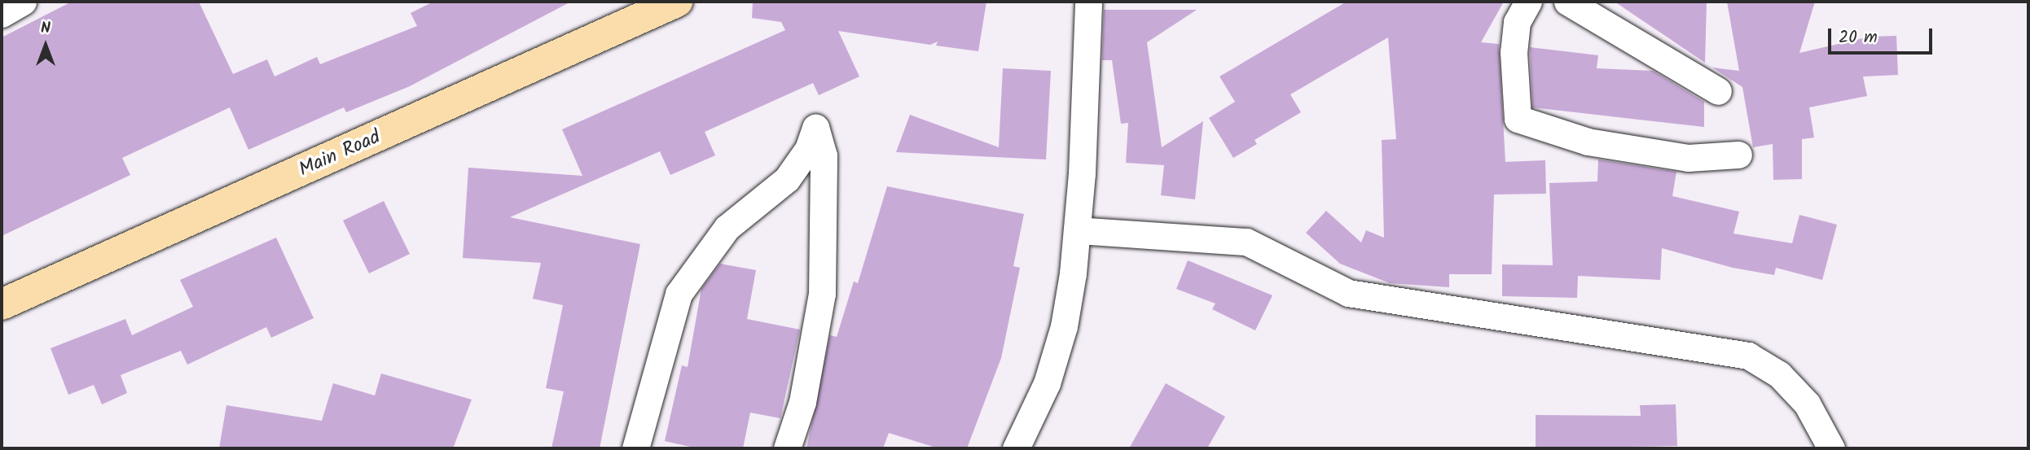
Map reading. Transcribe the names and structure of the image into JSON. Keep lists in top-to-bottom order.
{
  "streets": {
    "main road": ["Main Road"]
  },
  "scale_bar": "20 m",
  "north": "top"
}
